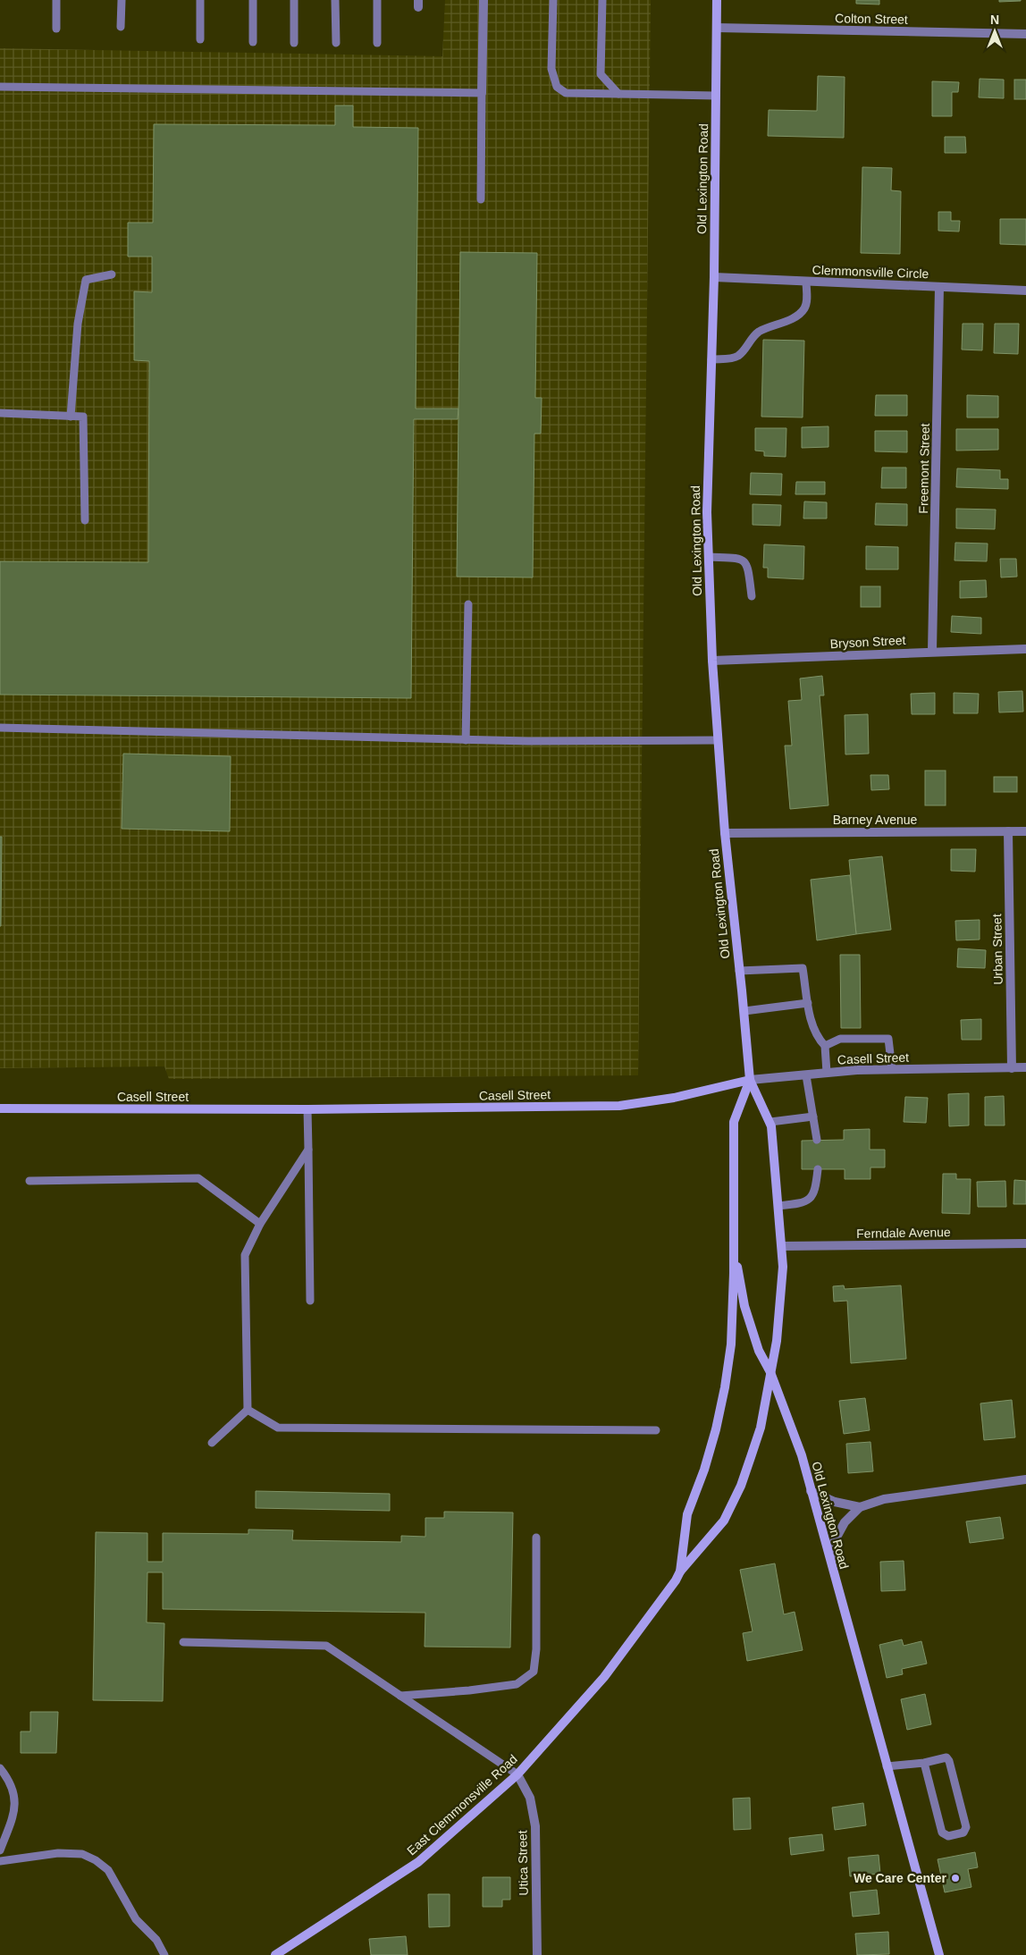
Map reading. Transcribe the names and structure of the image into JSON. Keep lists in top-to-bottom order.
{
  "streets": {
    "main road": ["Old Lexington Road", "Casell Street", "East Clemmonsville Road"],
    "street": [
      "Colton Street",
      "Clemmonsville Circle",
      "Freemont Street",
      "Bryson Street",
      "Barney Avenue",
      "Urban Street",
      "Ferndale Avenue",
      "Utica Street"
    ]
  },
  "crossings": [
    ["Colton Street", "Old Lexington Road"],
    ["Old Lexington Road", "Clemmonsville Circle"],
    ["Old Lexington Road", "Bryson Street"],
    ["Old Lexington Road", "Barney Avenue"],
    ["Old Lexington Road", "Casell Street"],
    ["Old Lexington Road", "Ferndale Avenue"],
    ["Old Lexington Road", "East Clemmonsville Road"],
    ["Clemmonsville Circle", "Freemont Street"],
    ["Freemont Street", "Bryson Street"],
    ["Barney Avenue", "Urban Street"],
    ["Urban Street", "Casell Street"],
    ["East Clemmonsville Road", "Utica Street"]
  ],
  "places": ["We Care Center"],
  "north": "top"
}
